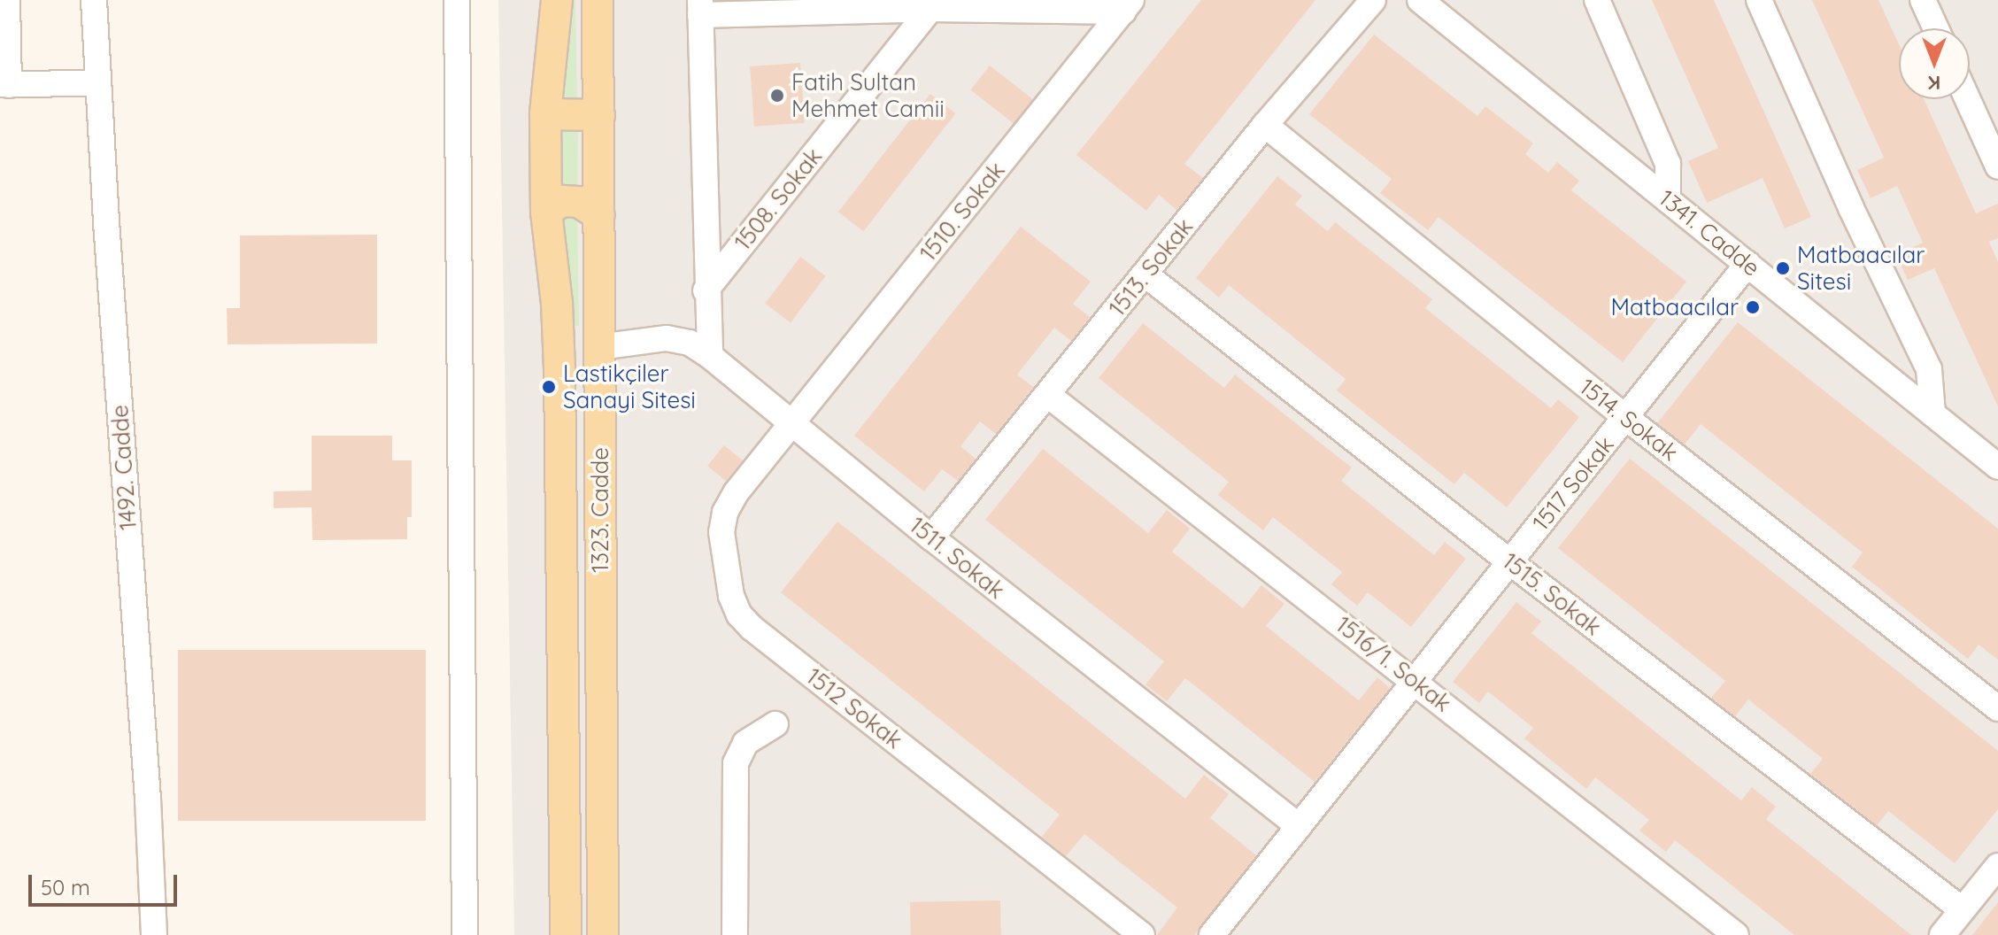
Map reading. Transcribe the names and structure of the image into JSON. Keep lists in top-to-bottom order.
{
  "streets": {
    "main road": ["1323. Cadde"],
    "street": [
      "1508. Sokak",
      "1510. Sokak",
      "1341. Cadde",
      "1513. Sokak",
      "1514. Sokak",
      "1492. Cadde",
      "1517 Sokak",
      "1511. Sokak",
      "1515. Sokak",
      "1516/1. Sokak",
      "1512 Sokak"
    ]
  },
  "crossings": [
    ["1510. Sokak", "1511. Sokak"],
    ["1510. Sokak", "1512 Sokak"],
    ["1341. Cadde", "1517 Sokak"],
    ["1513. Sokak", "1514. Sokak"],
    ["1513. Sokak", "1511. Sokak"],
    ["1513. Sokak", "1515. Sokak"],
    ["1513. Sokak", "1516/1. Sokak"],
    ["1514. Sokak", "1517 Sokak"],
    ["1517 Sokak", "1511. Sokak"],
    ["1517 Sokak", "1515. Sokak"],
    ["1517 Sokak", "1516/1. Sokak"],
    ["1323. Cadde", "1511. Sokak"],
    ["1511. Sokak", "1512 Sokak"]
  ],
  "places": [
    "Fatih Sultan Mehmet Camii",
    "Matbaacılar Sitesi",
    "Matbaacılar",
    "Lastikçiler Sanayi Sitesi"
  ],
  "scale_bar": "50 m",
  "north": "bottom"
}
